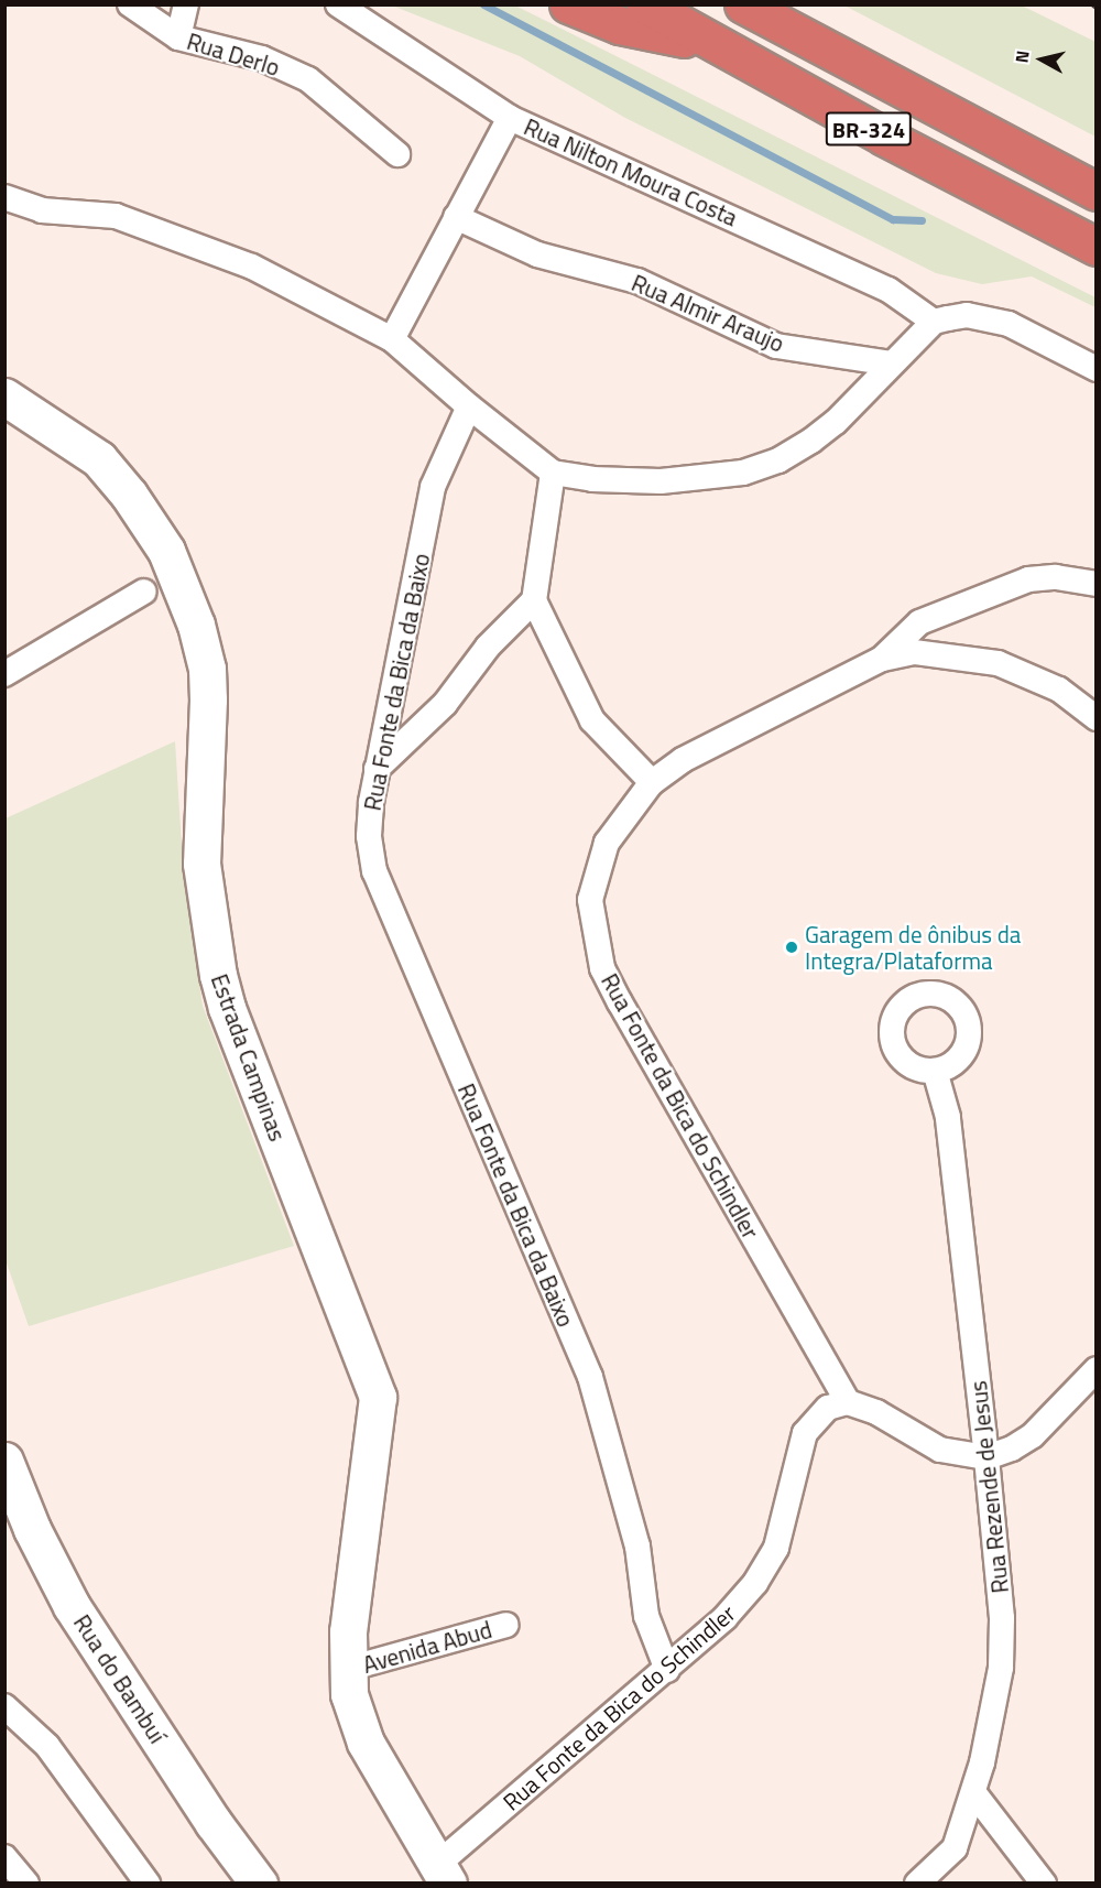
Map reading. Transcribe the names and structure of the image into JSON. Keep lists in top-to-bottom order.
{
  "streets": {
    "highway": ["BR-324"],
    "main road": ["Estrada Campinas", "Rua do Bambuí"],
    "street": [
      "Rua Derlo",
      "Rua Nilton Moura Costa",
      "Rua Almir Araujo",
      "Rua Fonte da Bica da Baixo",
      "Rua Fonte da Bica do Schindler",
      "Rua Rezende de Jesus",
      "Avenida Abud"
    ]
  },
  "crossings": [
    ["Rua Fonte da Bica da Baixo", "Rua Fonte da Bica do Schindler"],
    ["Estrada Campinas", "Rua Fonte da Bica do Schindler"],
    ["Estrada Campinas", "Avenida Abud"]
  ],
  "places": ["Garagem de ônibus da Integra/Plataforma"],
  "north": "left"
}
